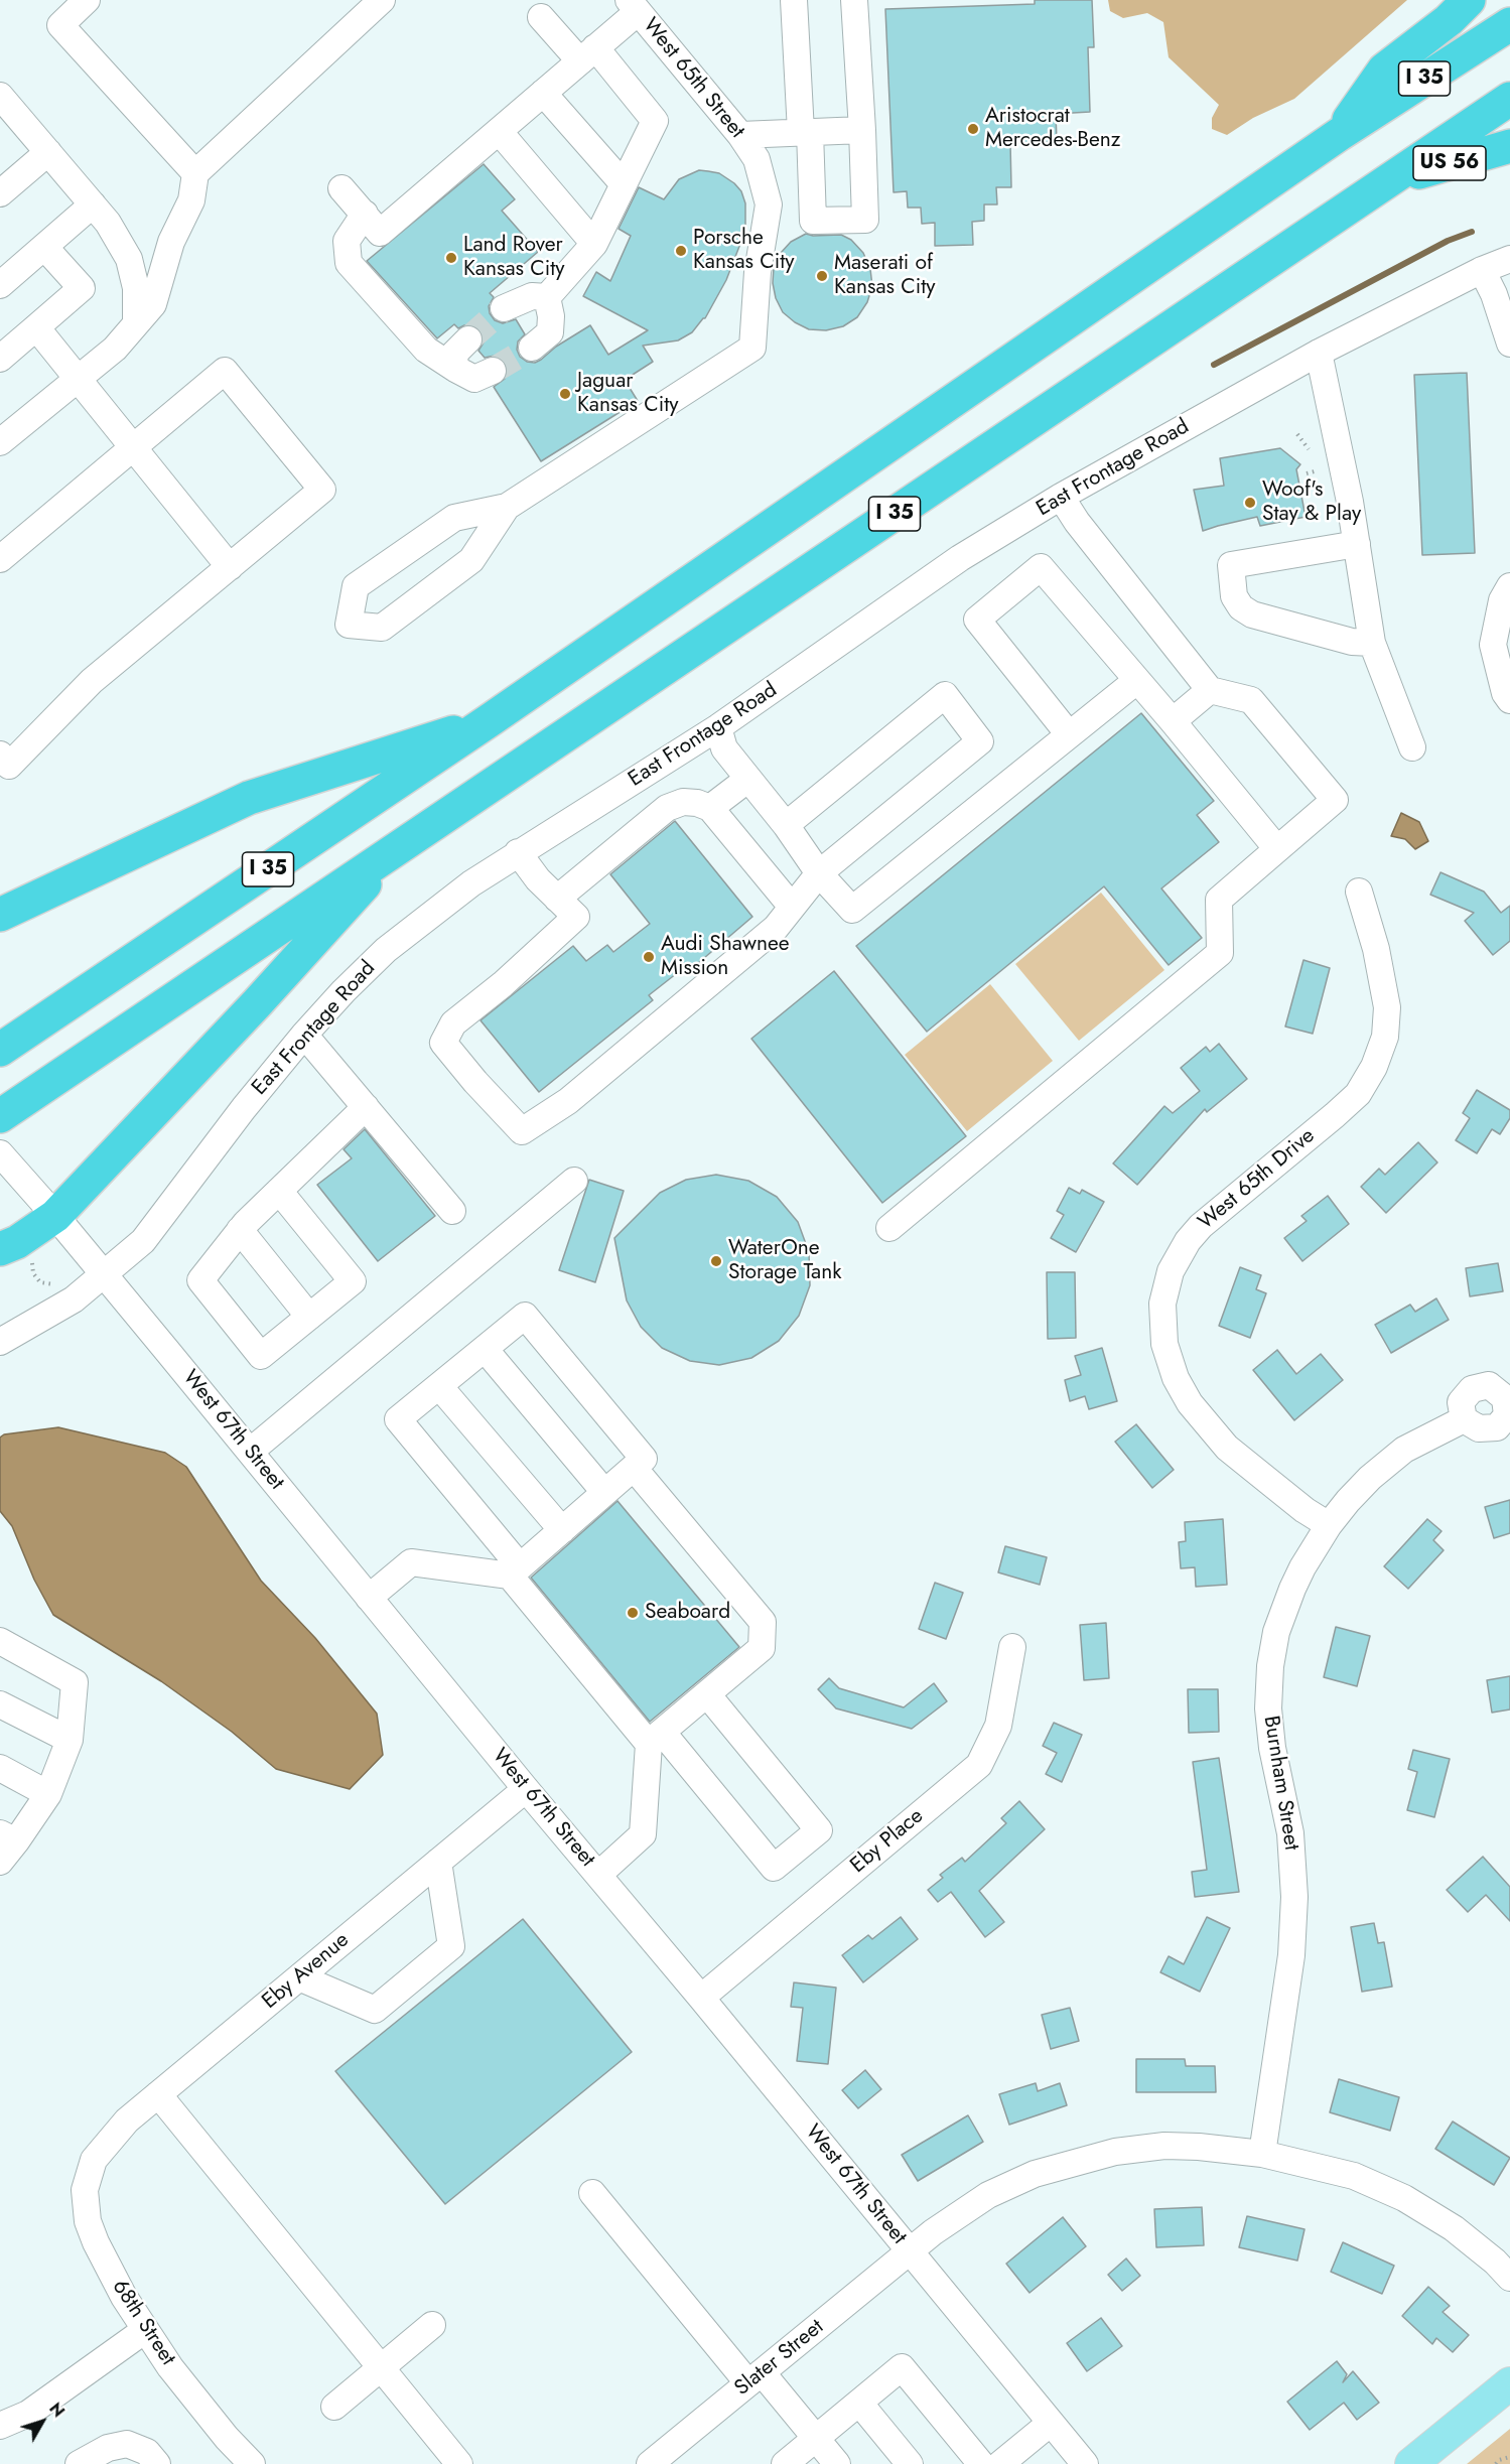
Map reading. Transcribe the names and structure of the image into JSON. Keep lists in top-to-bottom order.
{
  "streets": {
    "highway": ["I 35", "US 56"],
    "street": [
      "West 65th Street",
      "East Frontage Road",
      "West 65th Drive",
      "West 67th Street",
      "Burnham Street",
      "Eby Place",
      "Eby Avenue",
      "68th Street",
      "Slater Street"
    ]
  },
  "crossings": [
    ["I 35", "US 56"],
    ["East Frontage Road", "West 67th Street"],
    ["West 65th Drive", "Burnham Street"],
    ["West 67th Street", "Eby Place"],
    ["West 67th Street", "Eby Avenue"],
    ["West 67th Street", "Slater Street"],
    ["Burnham Street", "Slater Street"],
    ["Eby Avenue", "68th Street"]
  ],
  "places": [
    "Aristocrat Mercedes-Benz",
    "Porsche Kansas City",
    "Land Rover Kansas City",
    "Maserati of Kansas City",
    "Jaguar Kansas City",
    "Woof's Stay & Play",
    "Audi Shawnee Mission",
    "WaterOne Storage Tank",
    "Seaboard"
  ],
  "north": "top right"
}
